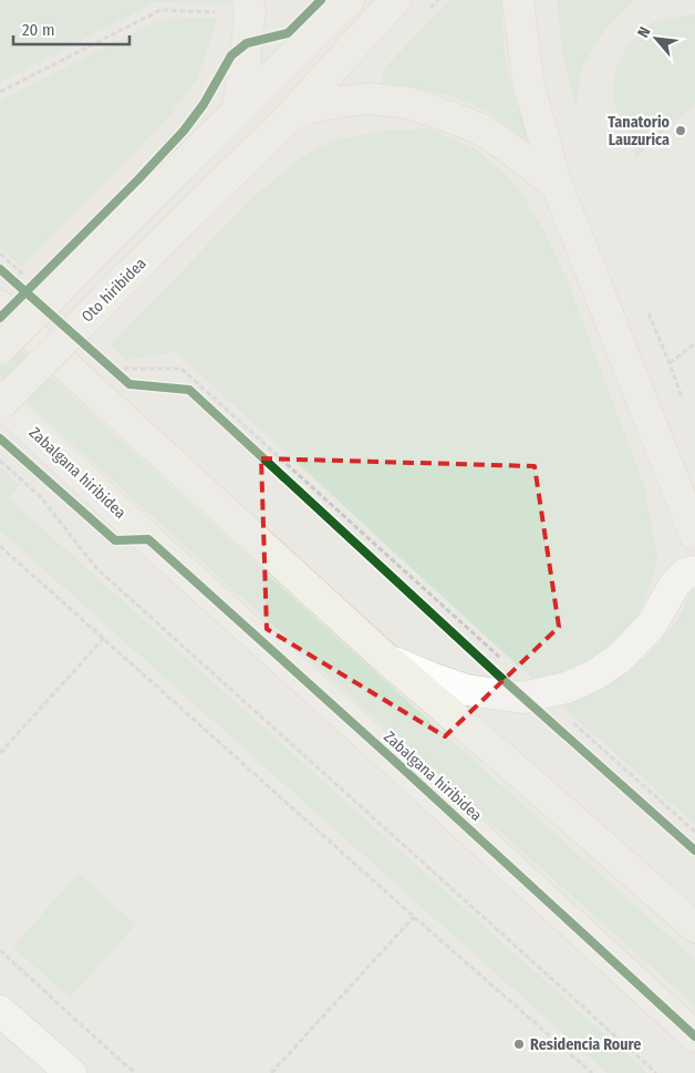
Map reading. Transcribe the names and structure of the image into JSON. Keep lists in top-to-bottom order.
{
  "streets": {
    "main road": ["Oto hiribidea", "Zabalgana hiribidea"]
  },
  "crossings": [
    ["Oto hiribidea", "Zabalgana hiribidea"]
  ],
  "places": ["Tanatorio Lauzurica", "Residencia Roure"],
  "scale_bar": "20 m",
  "north": "top left"
}
